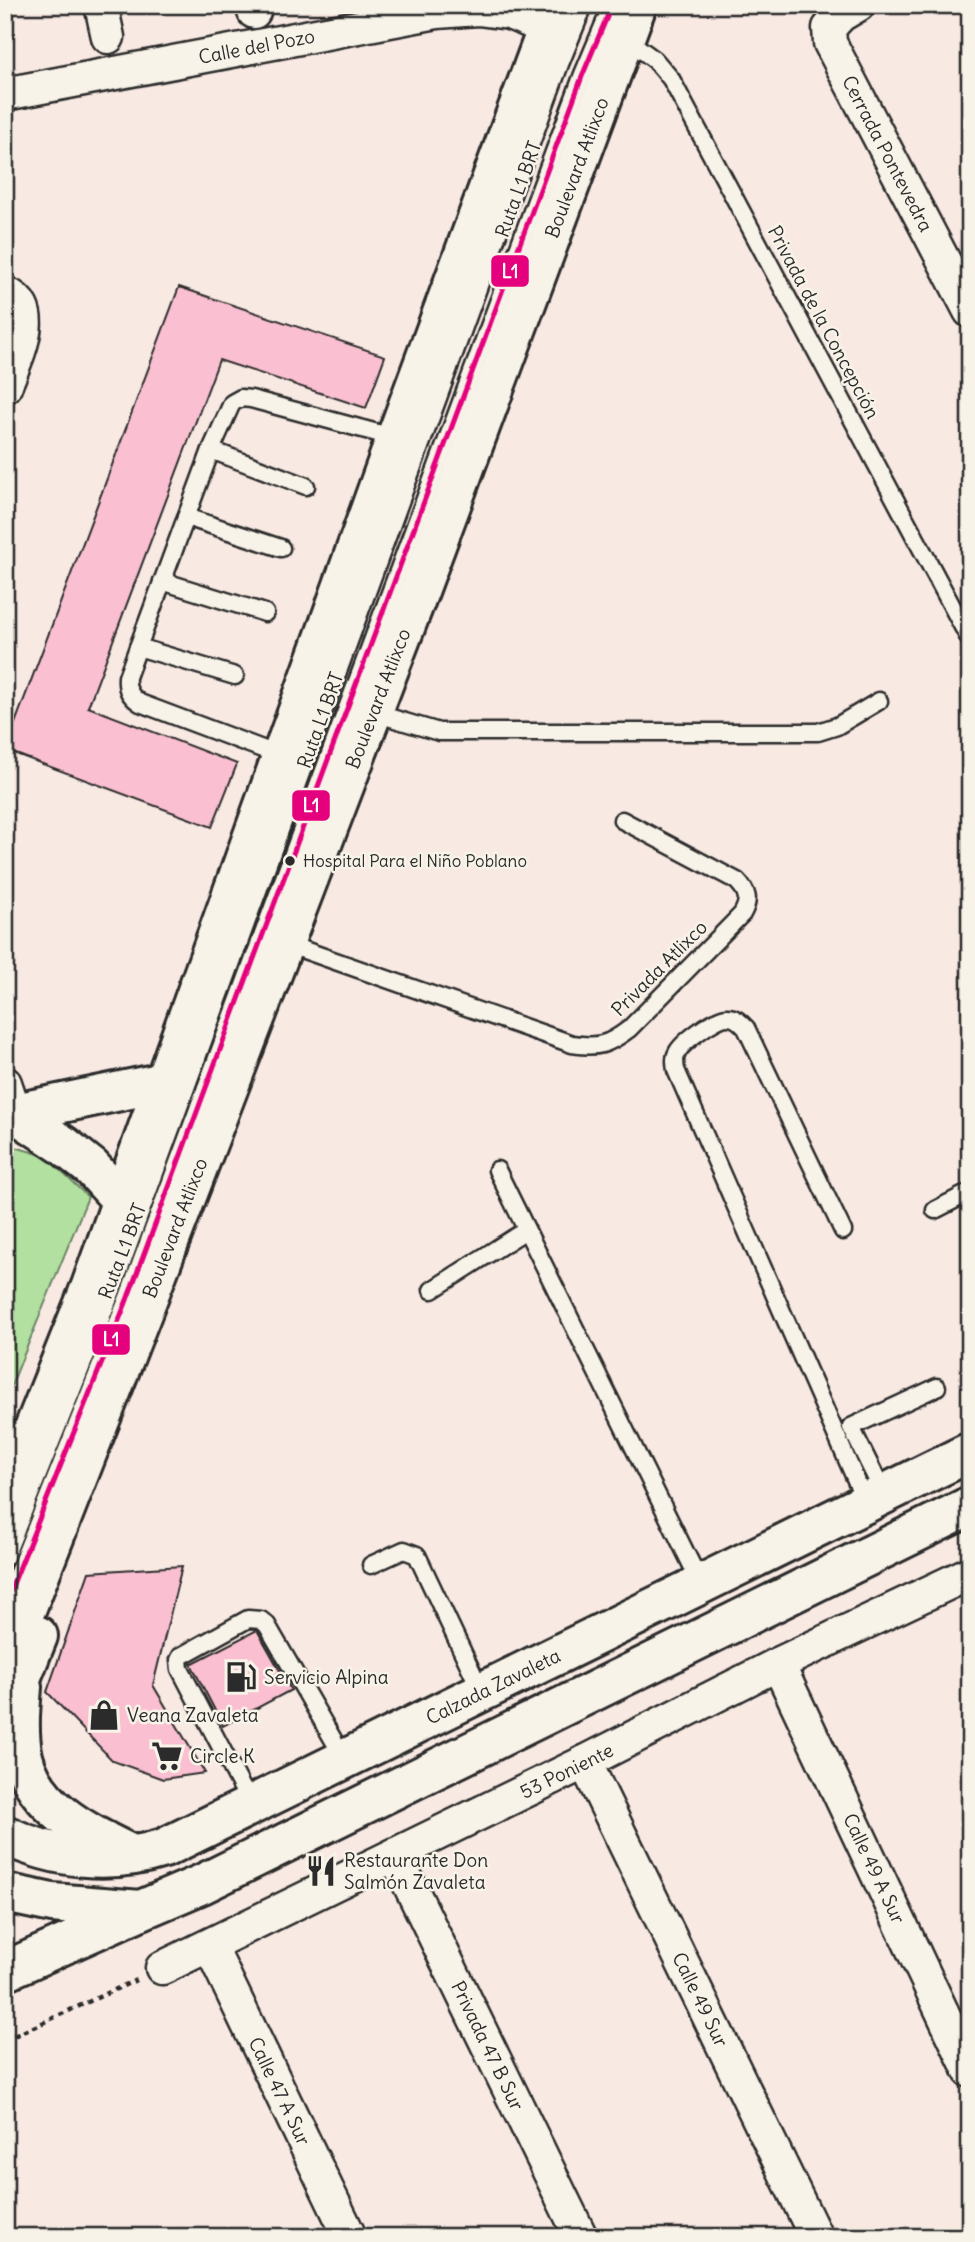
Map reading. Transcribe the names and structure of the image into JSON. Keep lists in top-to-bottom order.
{
  "streets": {
    "main road": ["Boulevard Atlixco", "Calzada Zavaleta"],
    "street": [
      "Calle del Pozo",
      "Cerrada Pontevedra",
      "53 Poniente",
      "Calle 49 A Sur",
      "Calle 49 Sur",
      "Privada 47 B Sur",
      "Calle 47 A Sur"
    ],
    "lane": ["Ruta L1 BRT", "Privada de la Concepción", "Privada Atlixco"]
  },
  "crossings": [
    ["Calle del Pozo", "Boulevard Atlixco"],
    ["Calle del Pozo", "Ruta L1 BRT"],
    ["Boulevard Atlixco", "Ruta L1 BRT"],
    ["Boulevard Atlixco", "Privada de la Concepción"],
    ["Boulevard Atlixco", "Privada Atlixco"],
    ["Ruta L1 BRT", "Privada de la Concepción"],
    ["53 Poniente", "Calle 49 A Sur"],
    ["53 Poniente", "Calle 49 Sur"],
    ["53 Poniente", "Privada 47 B Sur"],
    ["53 Poniente", "Calle 47 A Sur"]
  ],
  "places": {
    "other": ["Hospital Para el Niño Poblano"],
    "fuel station": ["Servicio Alpina"],
    "shop": ["Veana Zavaleta"],
    "supermarket": ["Circle K"],
    "restaurant": ["Restaurante Don Salmón Zavaleta"]
  },
  "lines": ["transit line L1"]
}
